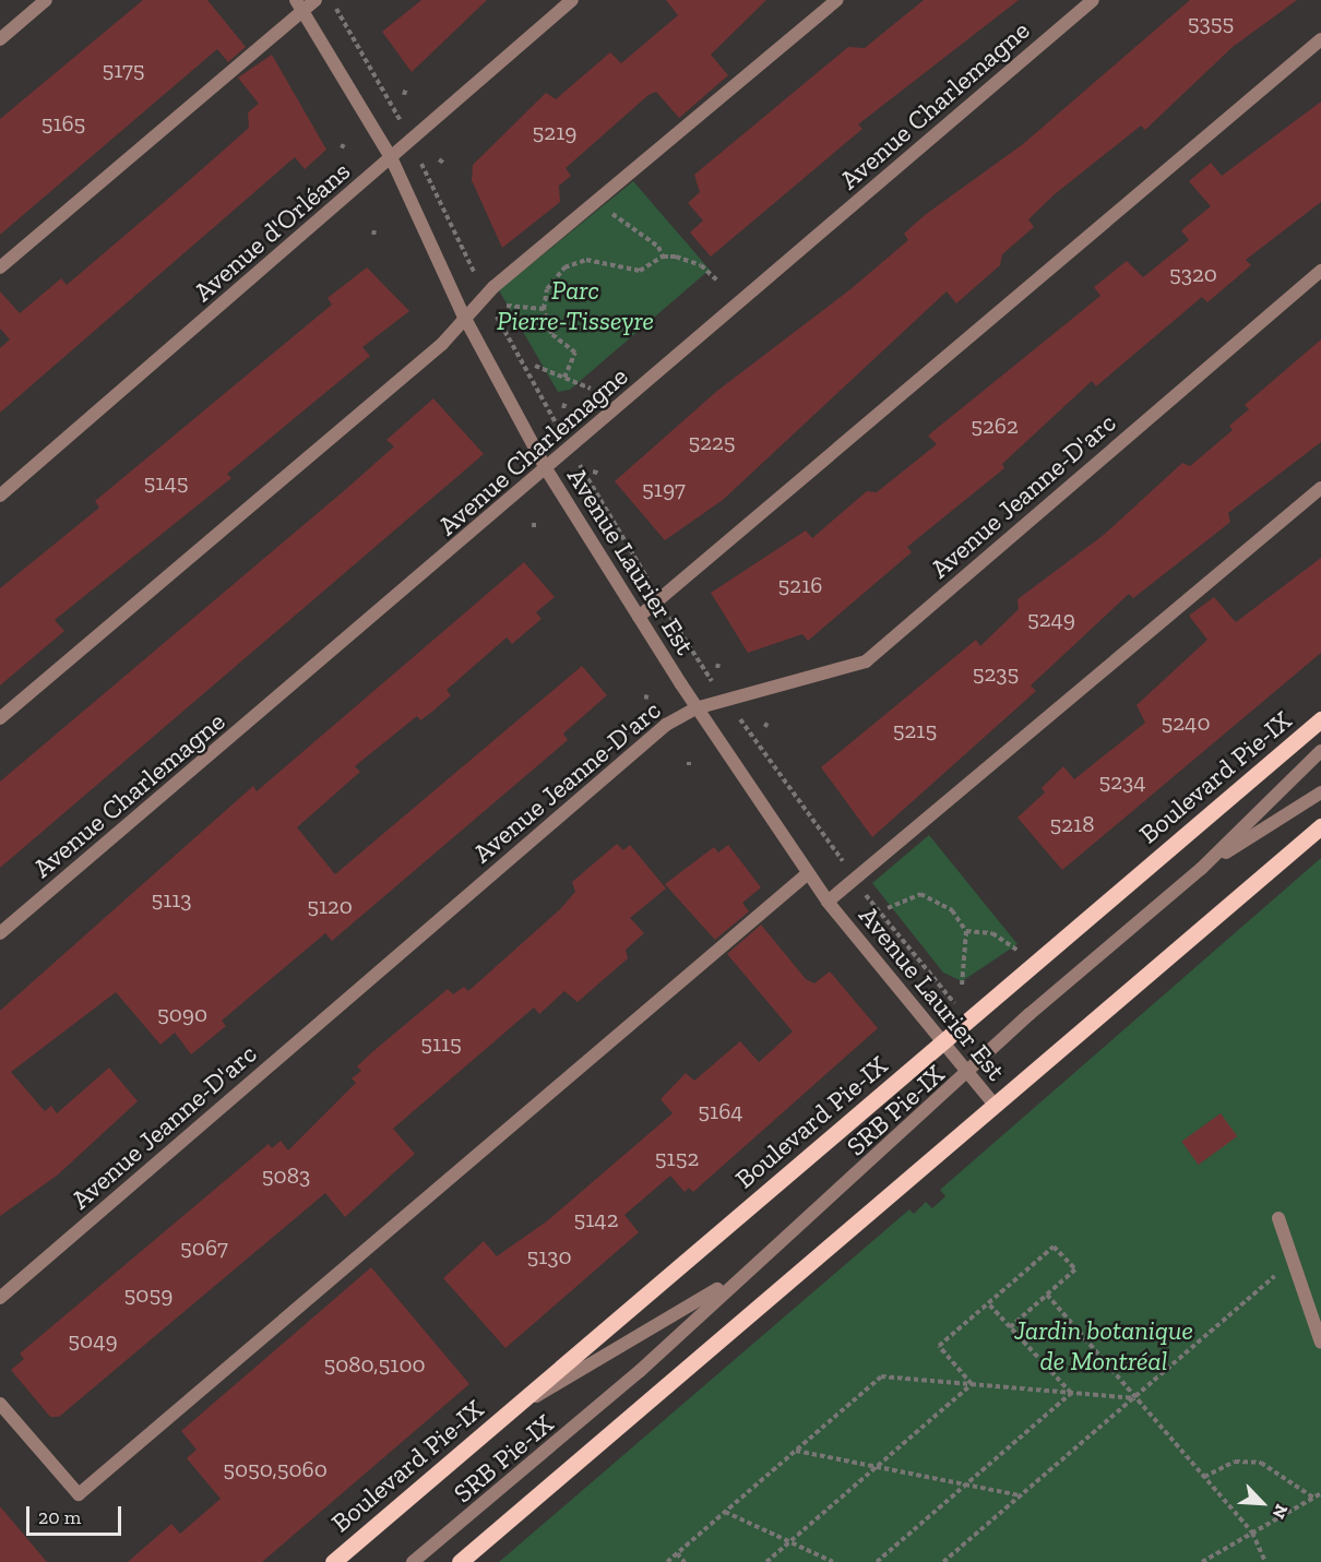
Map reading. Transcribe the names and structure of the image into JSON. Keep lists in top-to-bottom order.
{
  "streets": {
    "main road": ["Boulevard Pie-IX"],
    "street": [
      "Avenue Charlemagne",
      "Avenue d'Orléans",
      "Avenue Jeanne-D'arc",
      "Avenue Laurier Est",
      "SRB Pie-IX"
    ]
  },
  "crossings": [
    ["Avenue Charlemagne", "Avenue Laurier Est"],
    ["Avenue d'Orléans", "Avenue Laurier Est"],
    ["Avenue Jeanne-D'arc", "Avenue Laurier Est"],
    ["Avenue Laurier Est", "Boulevard Pie-IX"],
    ["Avenue Laurier Est", "SRB Pie-IX"],
    ["Boulevard Pie-IX", "SRB Pie-IX"]
  ],
  "parks": ["Parc Pierre-Tisseyre", "Jardin botanique de Montréal"],
  "house_numbers": [
    "5355",
    "5175",
    "5165",
    "5219",
    "5320",
    "5262",
    "5225",
    "5145",
    "5197",
    "5216",
    "5249",
    "5235",
    "5240",
    "5215",
    "5234",
    "5218",
    "5113",
    "5120",
    "5090",
    "5115",
    "5164",
    "5152",
    "5083",
    "5142",
    "5067",
    "5130",
    "5059",
    "5049",
    "5080,5100",
    "5050,5060"
  ],
  "scale_bar": "20 m",
  "north": "bottom right"
}
